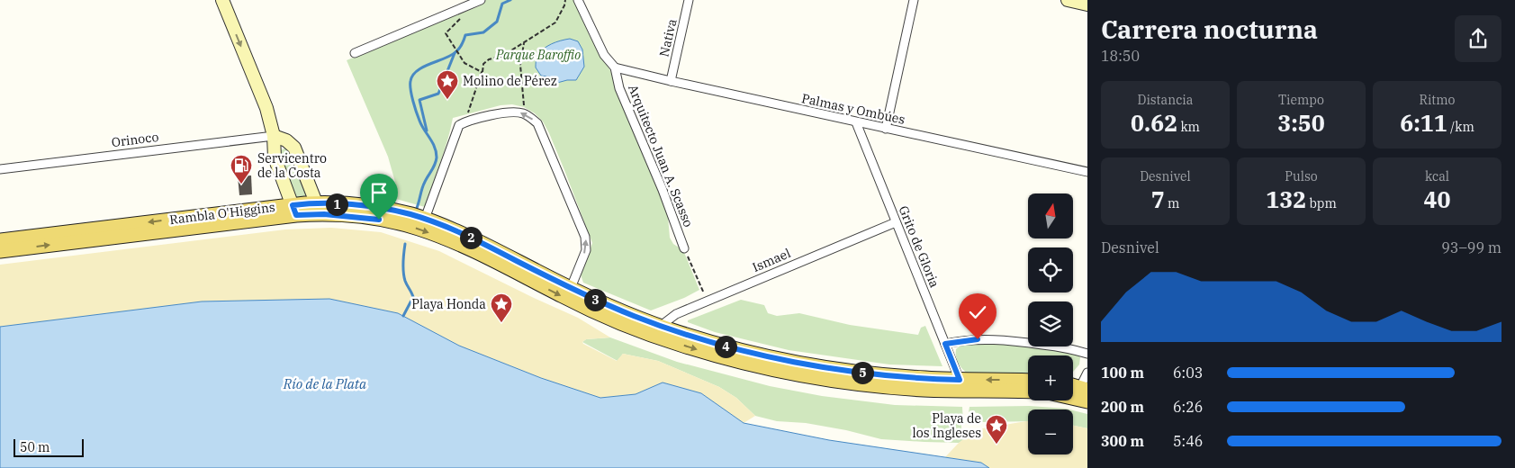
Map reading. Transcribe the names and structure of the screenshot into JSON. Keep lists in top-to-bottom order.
{
  "streets": {
    "main road": ["Rambla O'Higgins"],
    "street": [
      "Nativa",
      "Palmas y Ombúes",
      "Orinoco",
      "Arquitecto Juan A. Scasso",
      "Grito de Gloria",
      "Ismael"
    ]
  },
  "crossings": [
    ["Nativa", "Palmas y Ombúes"],
    ["Palmas y Ombúes", "Arquitecto Juan A. Scasso"],
    ["Palmas y Ombúes", "Grito de Gloria"],
    ["Rambla O'Higgins", "Grito de Gloria"],
    ["Rambla O'Higgins", "Ismael"],
    ["Grito de Gloria", "Ismael"]
  ],
  "water": ["Río de la Plata"],
  "parks": ["Parque Baroffio"],
  "places": {
    "place": ["Molino de Pérez", "Playa Honda", "Playa de los Ingleses"],
    "fuel station": ["Servicentro de la Costa"]
  },
  "scale_bar": "50 m",
  "north": "top",
  "page": {
    "heading": ["Carrera nocturna", "18:50"],
    "stats": [
      ["Distancia", "0.62 km"],
      ["Tiempo", "3:50"],
      ["Ritmo", "6:11 /km"],
      ["Desnivel", "7 m"],
      ["Pulso", "132 bpm"],
      ["kcal", "40"]
    ],
    "map_buttons": ["+", "−"],
    "pins": [
      "1",
      "2",
      "3",
      "4",
      "5"
    ],
    "chart": ["Desnivel", "93–99 m"],
    "list": [
      {
        "name": "100 m",
        "note": "6:03"
      },
      {
        "name": "200 m",
        "note": "6:26"
      },
      {
        "name": "300 m",
        "note": "5:46"
      }
    ],
    "scale": "50 m"
  }
}
